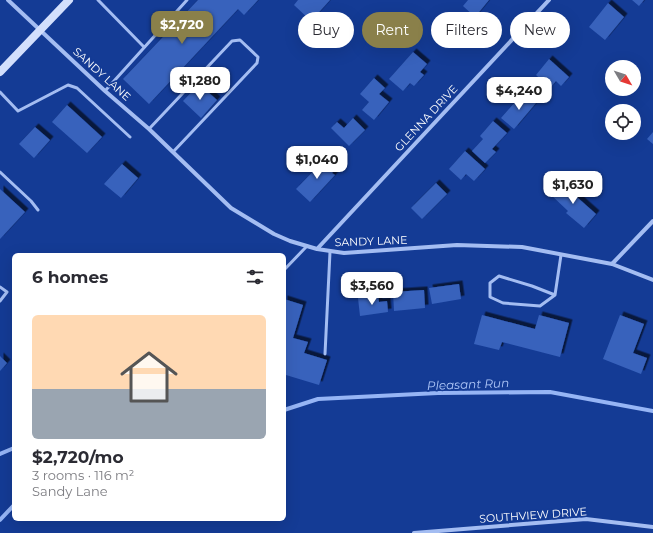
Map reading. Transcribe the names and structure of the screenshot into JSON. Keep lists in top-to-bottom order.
{
  "streets": {
    "street": ["SANDY LANE", "GLENNA DRIVE", "SOUTHVIEW DRIVE"]
  },
  "crossings": [
    ["SANDY LANE", "GLENNA DRIVE"]
  ],
  "water": ["Pleasant Run"],
  "north": "bottom right",
  "page": {
    "price": [
      "$2,720",
      "$1,280",
      "$4,240",
      "$1,040",
      "$1,630",
      "$3,560"
    ],
    "chip": [
      "Buy",
      "Rent",
      "Filters",
      "New"
    ],
    "heading": "6 homes",
    "list": [
      {
        "name": "$2,720/mo",
        "note": "3 rooms · 116 m² · Sandy Lane"
      }
    ]
  }
}
